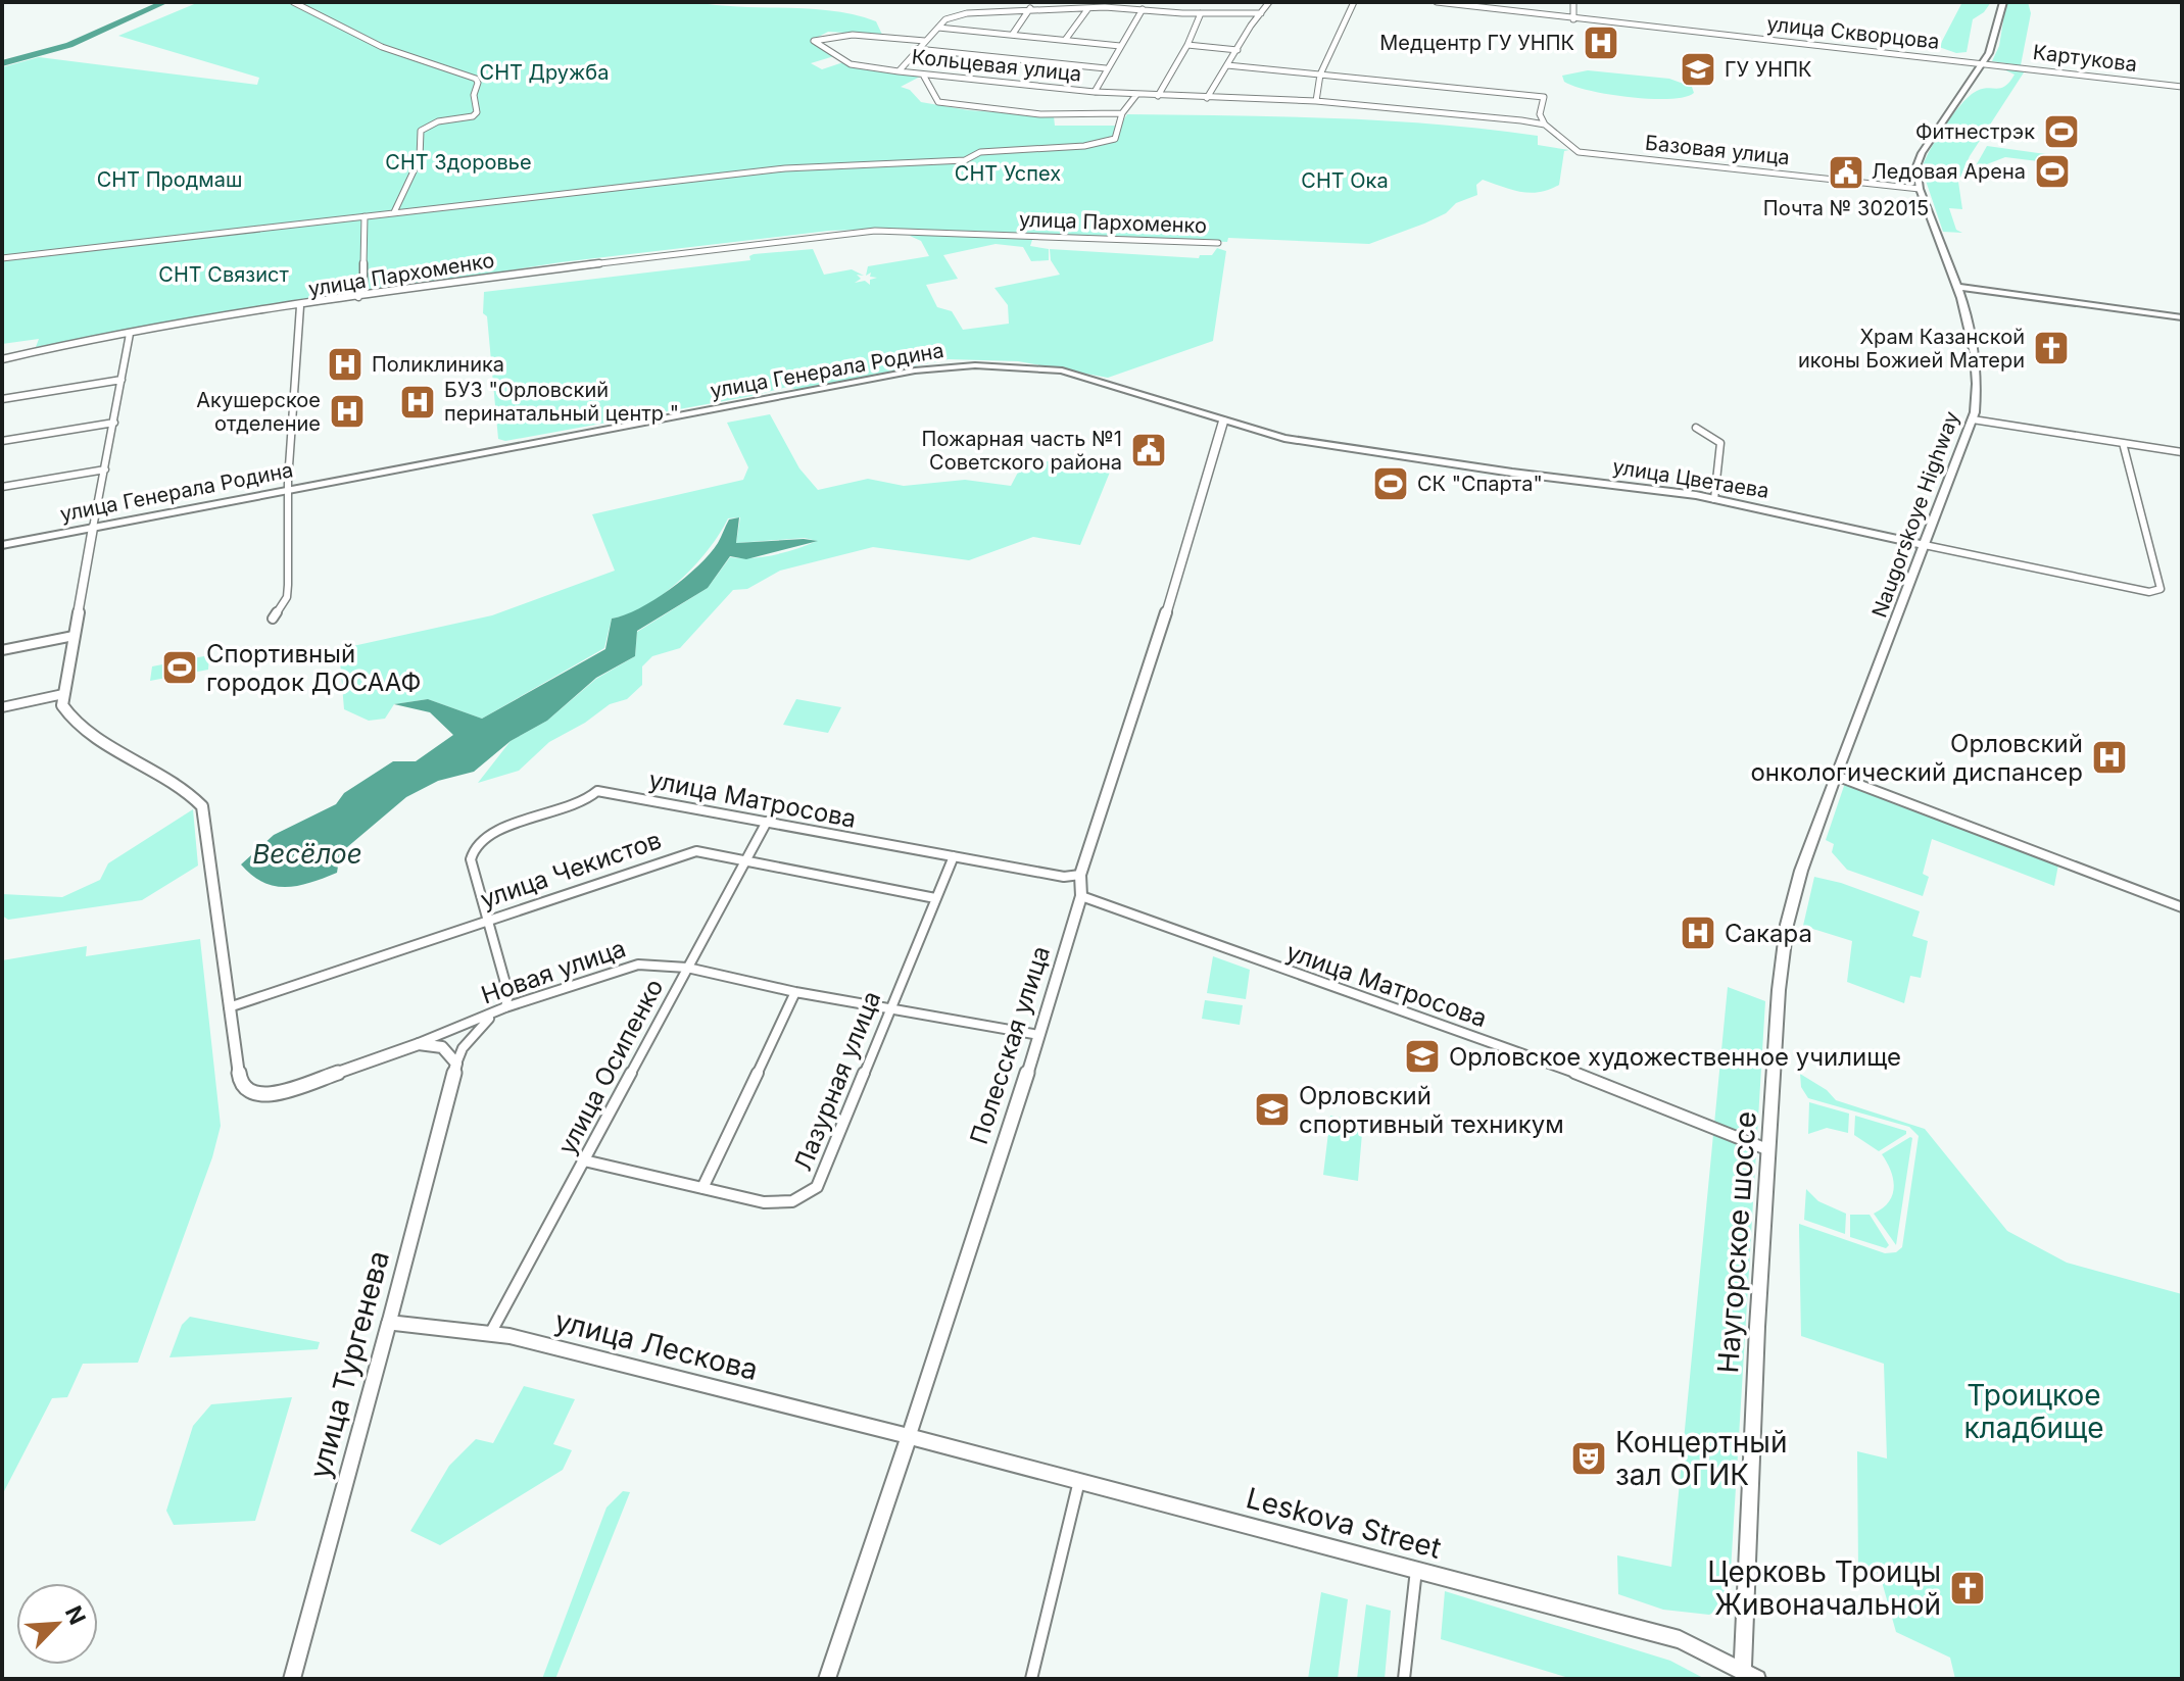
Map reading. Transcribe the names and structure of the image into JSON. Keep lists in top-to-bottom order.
{
  "streets": {
    "main road": [
      "улица Генерала Родина",
      "улица Цветаева",
      "Naugorskoye Highway",
      "Полесская улица",
      "Наугорское шоссе",
      "улица Лескова",
      "улица Тургенева",
      "Leskova Street"
    ],
    "street": [
      "улица Скворцова",
      "Картукова",
      "Кольцевая улица",
      "Базовая улица",
      "улица Пархоменко",
      "улица Матросова",
      "улица Чекистов",
      "Новая улица",
      "улица Осипенко",
      "Лазурная улица"
    ]
  },
  "crossings": [
    ["улица Скворцова", "Картукова"],
    ["Кольцевая улица", "Базовая улица"],
    ["Базовая улица", "Naugorskoye Highway"],
    ["улица Генерала Родина", "улица Цветаева"],
    ["улица Генерала Родина", "Полесская улица"],
    ["улица Цветаева", "Naugorskoye Highway"],
    ["улица Цветаева", "Полесская улица"],
    ["Naugorskoye Highway", "Наугорское шоссе"],
    ["улица Матросова", "улица Чекистов"],
    ["улица Матросова", "Полесская улица"],
    ["улица Матросова", "улица Осипенко"],
    ["улица Матросова", "Лазурная улица"],
    ["улица Матросова", "Наугорское шоссе"],
    ["улица Чекистов", "Новая улица"],
    ["улица Чекистов", "улица Осипенко"],
    ["улица Чекистов", "Лазурная улица"],
    ["Новая улица", "Полесская улица"],
    ["Новая улица", "улица Осипенко"],
    ["Новая улица", "Лазурная улица"],
    ["Полесская улица", "улица Лескова"],
    ["Полесская улица", "Leskova Street"],
    ["улица Осипенко", "Лазурная улица"],
    ["улица Осипенко", "улица Лескова"],
    ["Наугорское шоссе", "Leskova Street"],
    ["улица Лескова", "улица Тургенева"],
    ["улица Лескова", "Leskova Street"]
  ],
  "water": ["Весёлое"],
  "parks": [
    "СНТ Дружба",
    "СНТ Здоровье",
    "СНТ Успех",
    "СНТ Продмаш",
    "СНТ Ока",
    "СНТ Связист",
    "Троицкое кладбище"
  ],
  "places": {
    "hospital": [
      "Медцентр ГУ УНПК",
      "Поликлиника",
      "БУЗ \"Орловский перинатальный центр \"",
      "Акушерское отделение",
      "Орловский онкологический диспансер",
      "Сакара"
    ],
    "school or university": ["ГУ УНПК", "Орловское художественное училище", "Орловский спортивный техникум"],
    "sports": [
      "Фитнестрэк",
      "Ледовая Арена",
      "СК \"Спарта\"",
      "Спортивный городок ДОСААФ"
    ],
    "public building": ["Почта № 302015", "Пожарная часть №1 Советского района"],
    "church": ["Храм Казанской иконы Божией Матери", "Церковь Троицы Живоначальной"],
    "theatre": ["Концертный зал ОГИК"]
  },
  "north": "top right"
}
